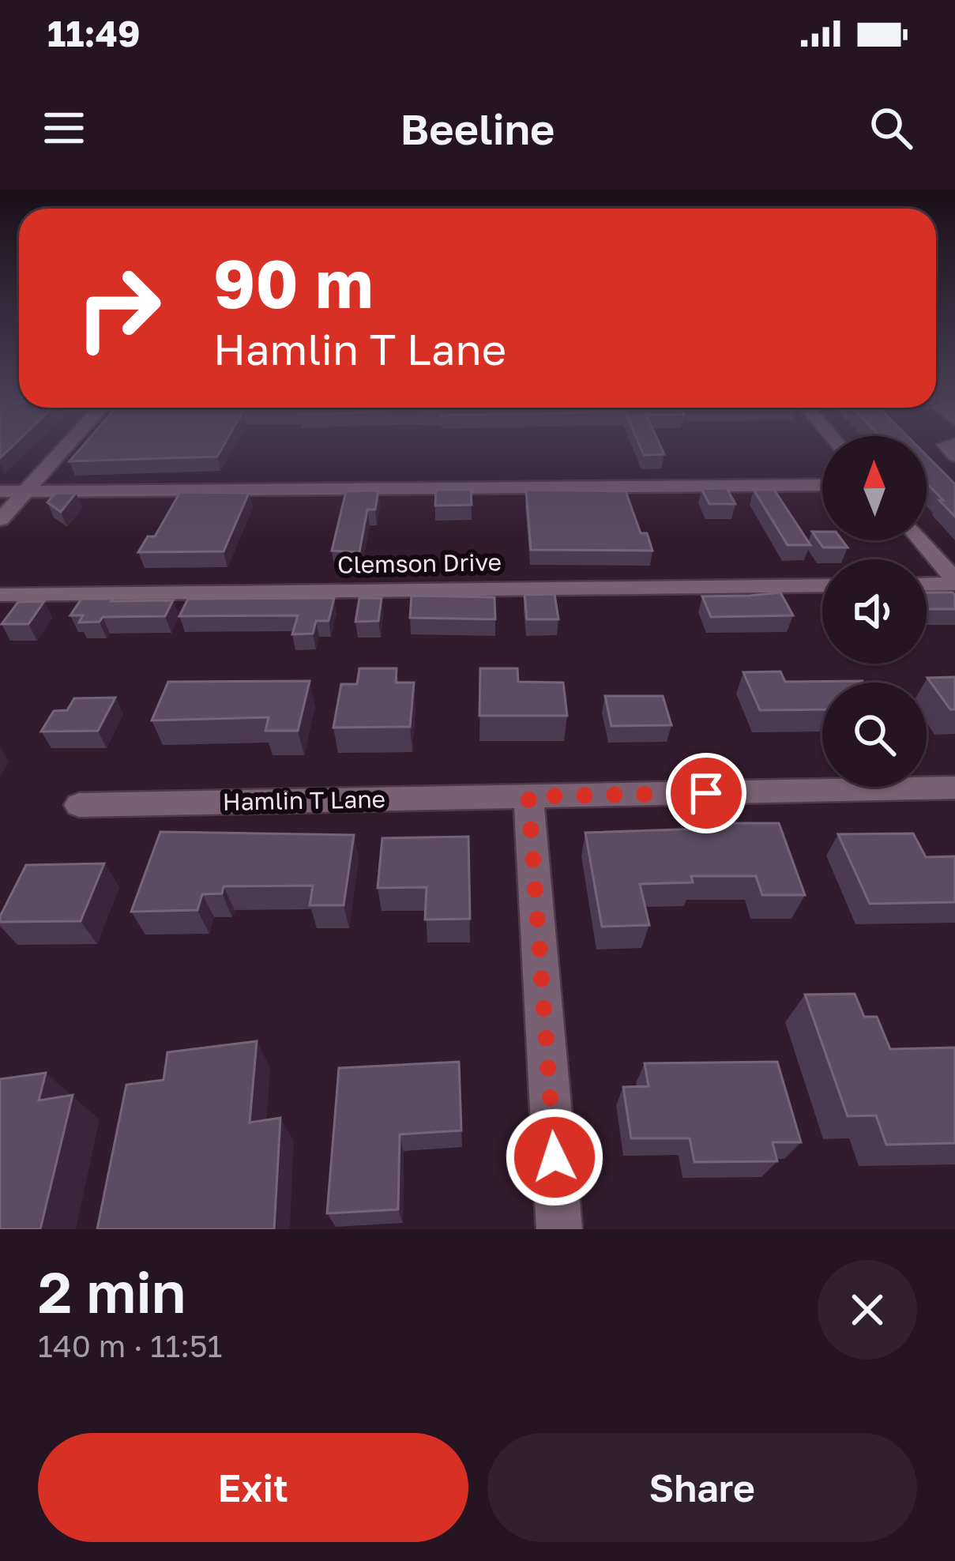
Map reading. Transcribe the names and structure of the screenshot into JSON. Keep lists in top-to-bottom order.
{
  "streets": {
    "street": ["Clemson Drive", "Hamlin T Lane"]
  },
  "north": "top",
  "page": {
    "status": "11:49",
    "header": "Beeline",
    "turn": ["90 m", "Hamlin T Lane"],
    "heading": ["2 min", "140 m · 11:51"],
    "buttons": ["Exit", "Share"]
  }
}
